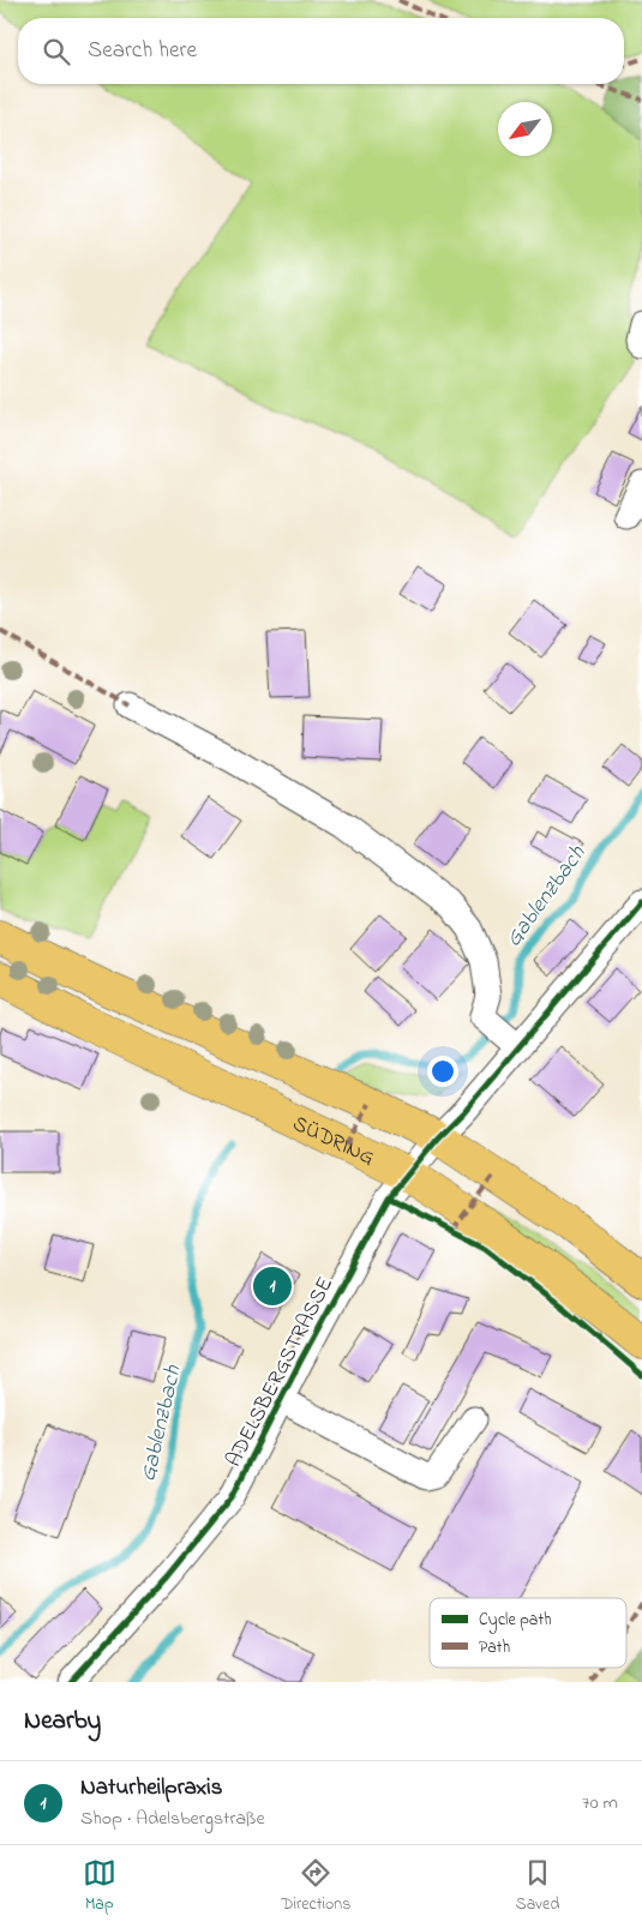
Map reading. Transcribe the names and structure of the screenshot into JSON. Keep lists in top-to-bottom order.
{
  "streets": {
    "main road": ["SÜDRING"],
    "street": ["ADELSBERGSTRASSE"]
  },
  "crossings": [
    ["SÜDRING", "ADELSBERGSTRASSE"]
  ],
  "water": ["Gablenzbach"],
  "legend": ["Cycle path", "Path"],
  "north": "bottom left",
  "page": {
    "search": "Search here",
    "pins": "1",
    "heading": "Nearby",
    "list": [
      {
        "mark": "1",
        "name": "Naturheilpraxis",
        "note": "Shop · Adelsbergstraße",
        "value": "70 m"
      }
    ],
    "nav": ["Map", "Directions", "Saved"]
  }
}
